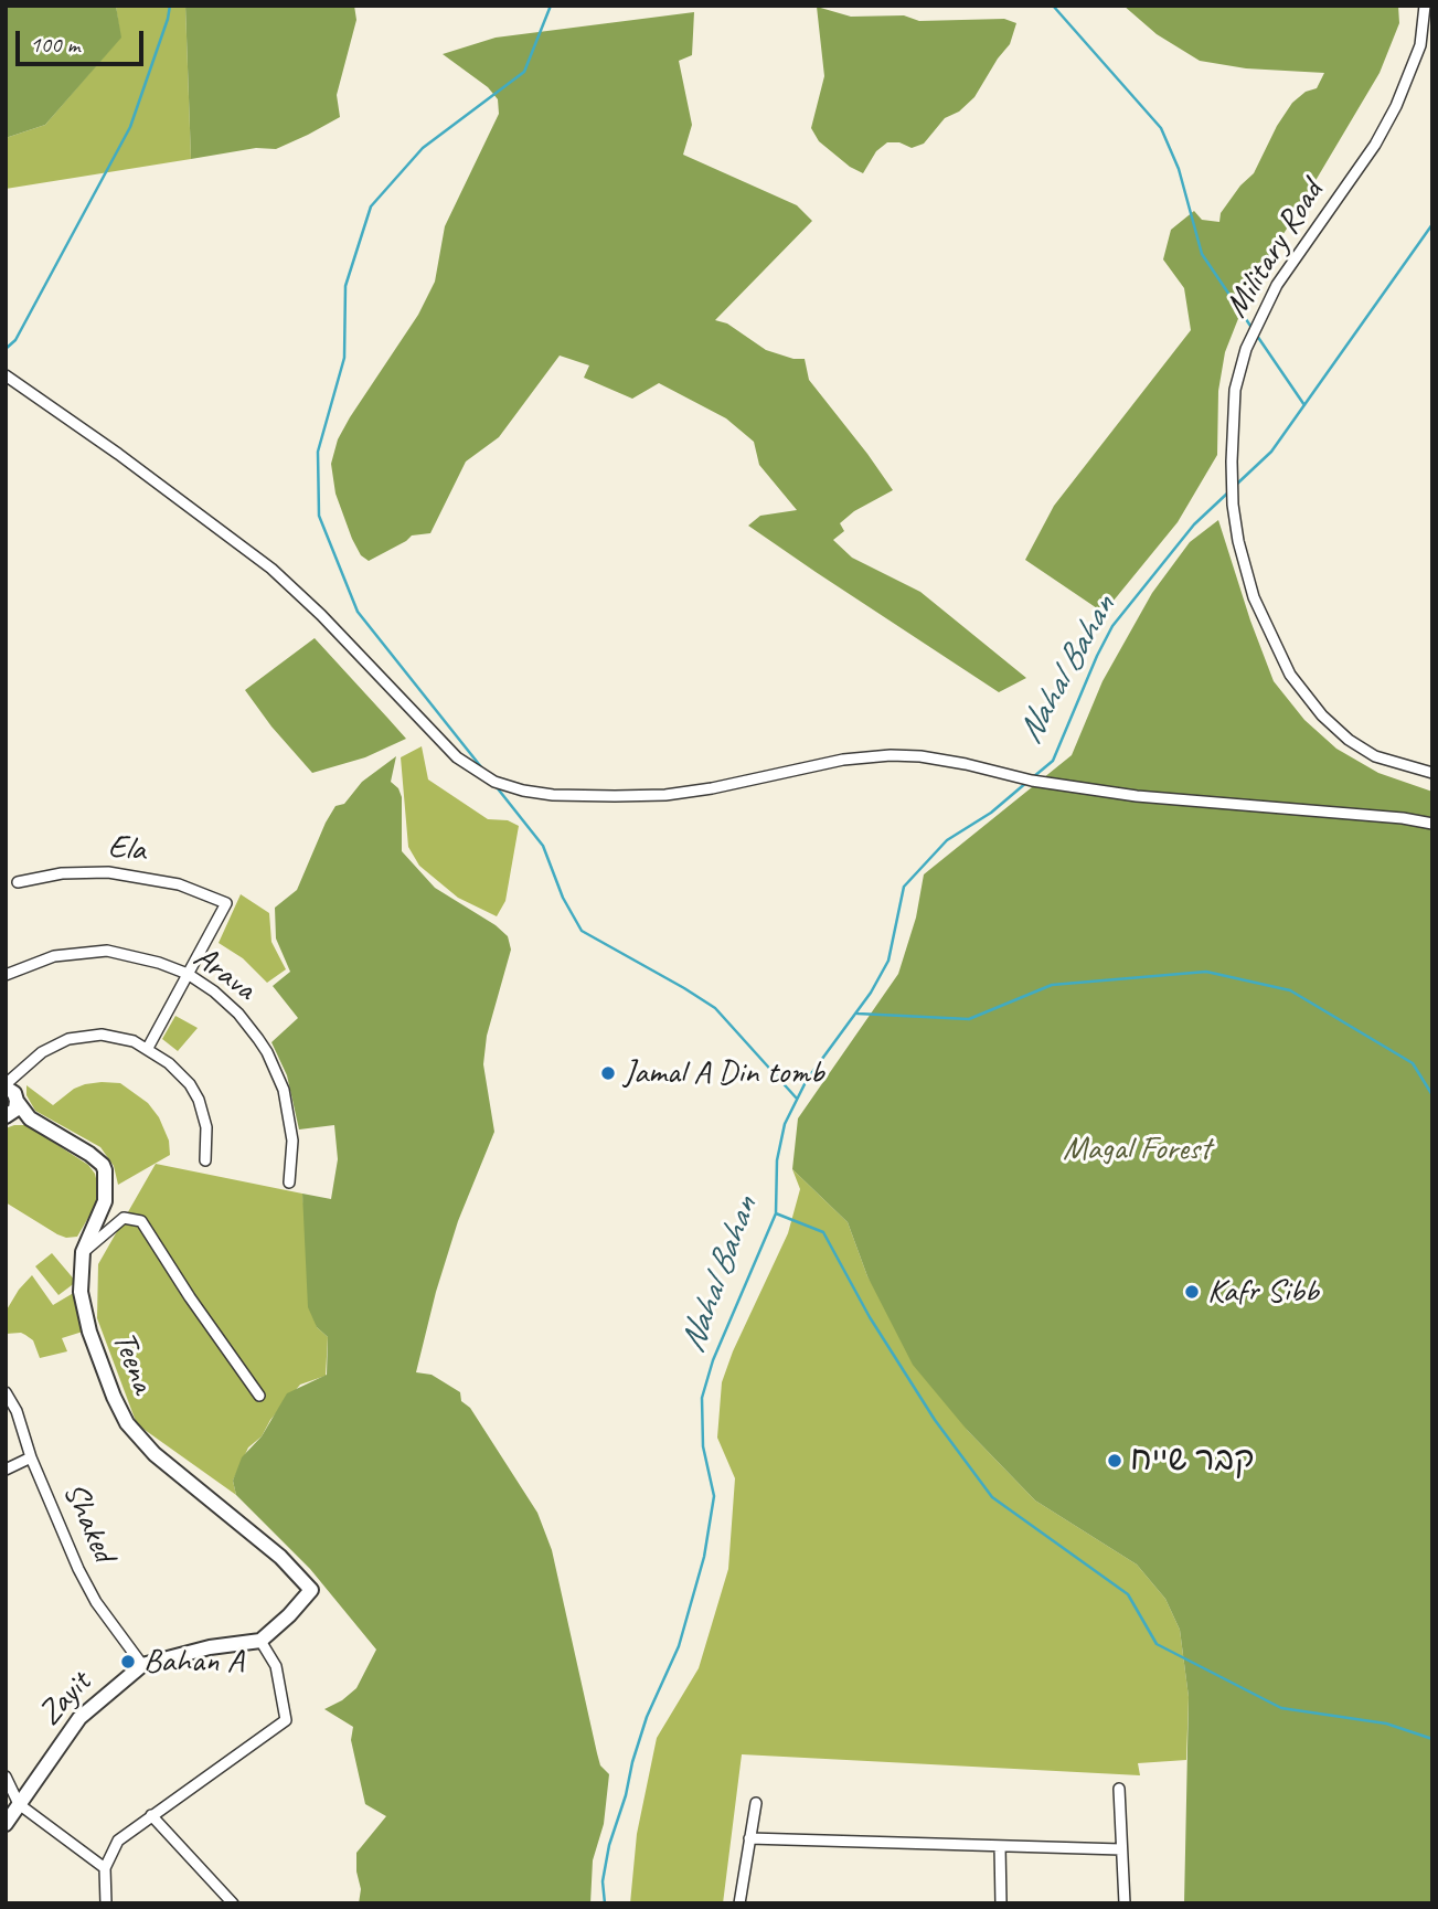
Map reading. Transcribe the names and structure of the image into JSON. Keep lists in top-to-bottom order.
{
  "streets": {
    "street": [
      "Military Road",
      "Ela",
      "Arava",
      "Teena",
      "Shaked",
      "Zayit"
    ]
  },
  "crossings": [
    ["Ela", "Arava"],
    ["Teena", "Zayit"],
    ["Shaked", "Zayit"]
  ],
  "water": ["Nahal Bahan"],
  "parks": ["Magal Forest"],
  "places": [
    "Jamal A Din tomb",
    "Kafr Sibb",
    "קבר שייח",
    "Bahan A"
  ],
  "scale_bar": "100 m"
}
